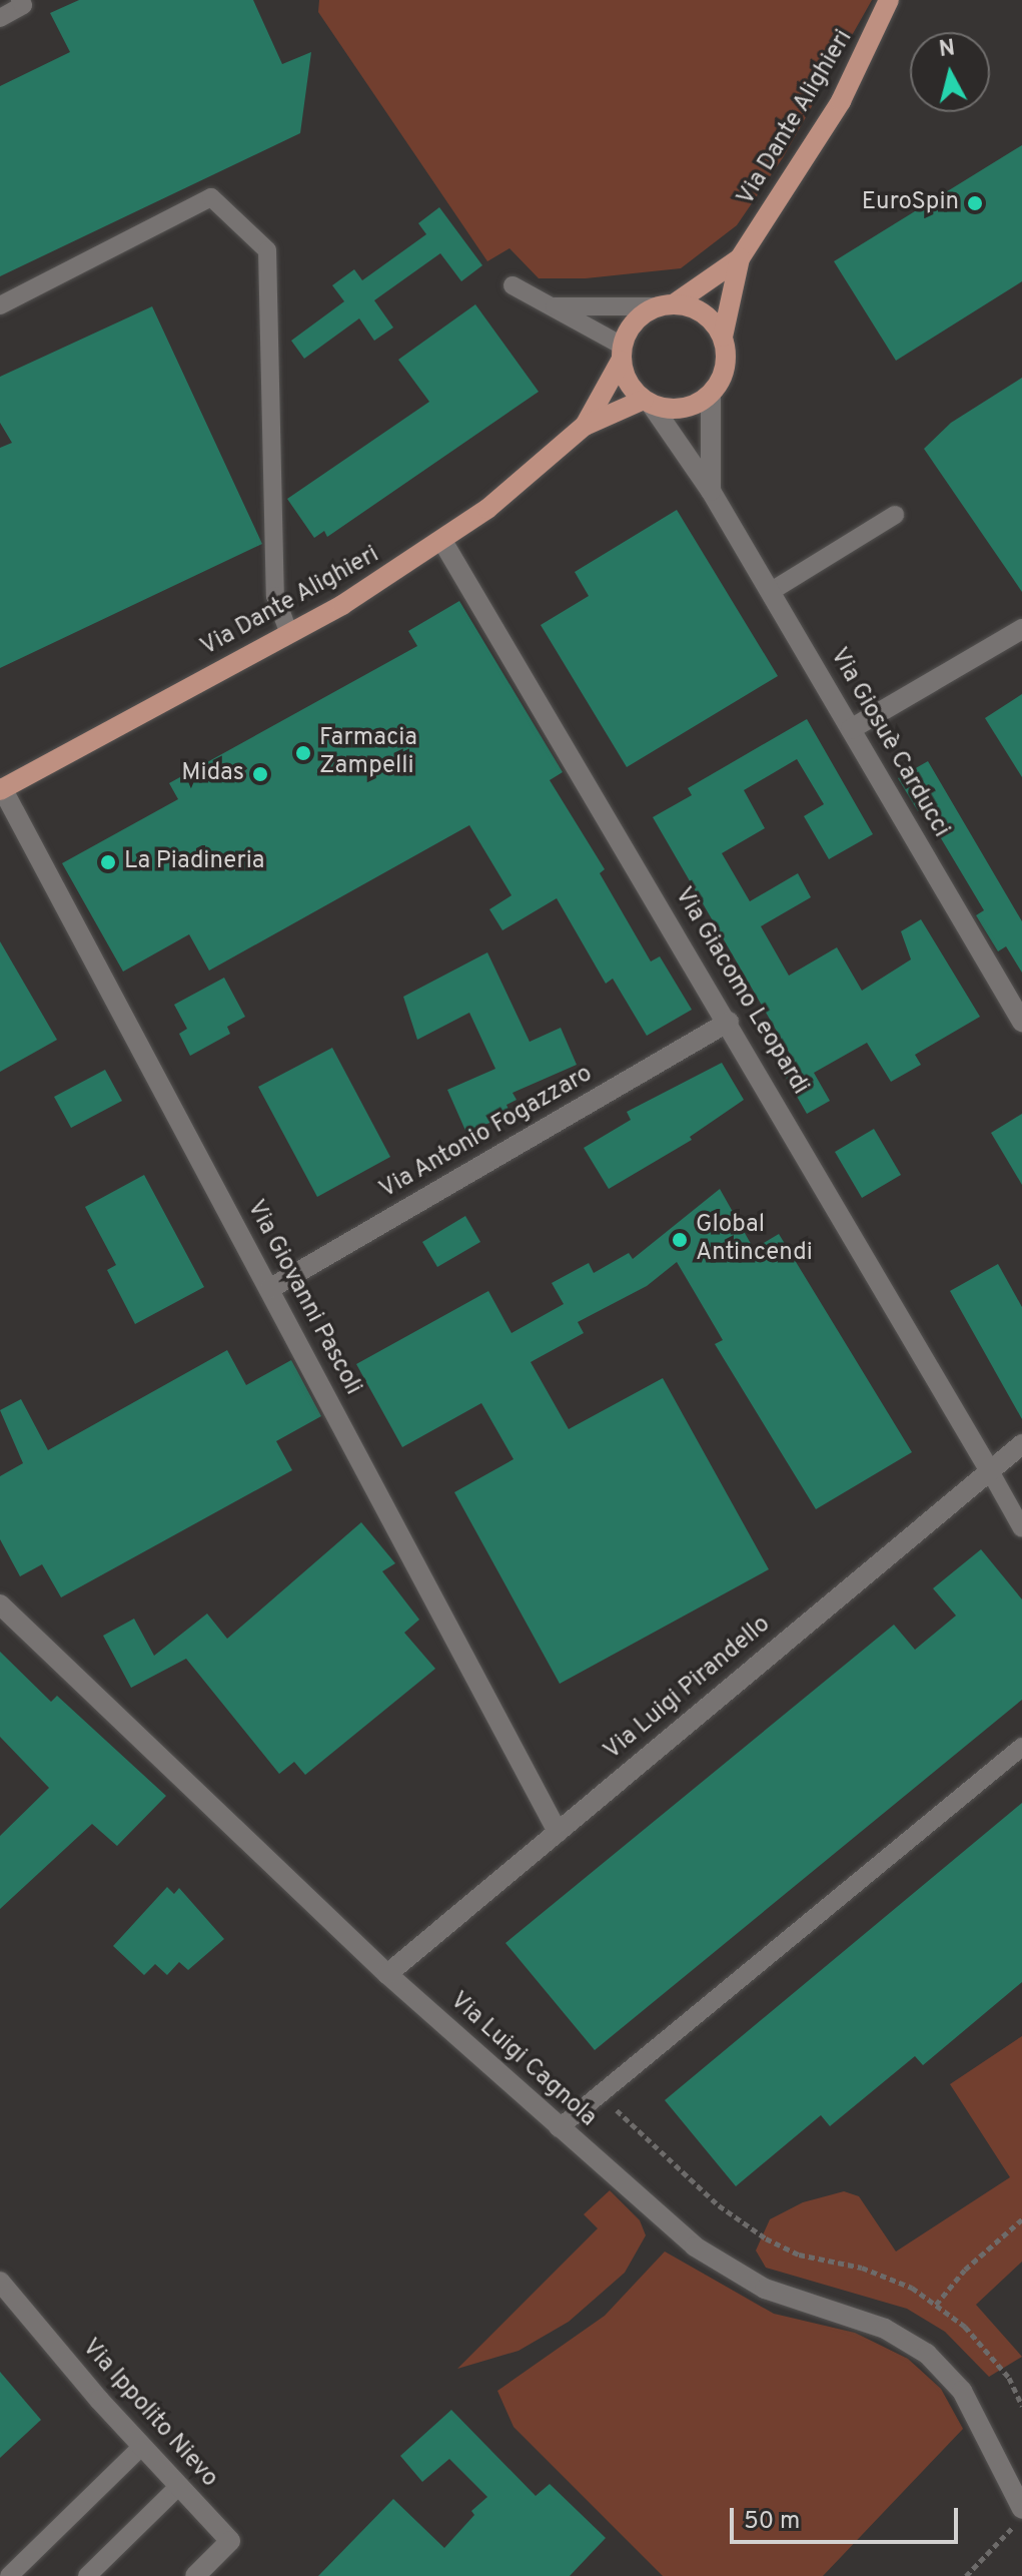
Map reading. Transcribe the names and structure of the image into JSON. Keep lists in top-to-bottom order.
{
  "streets": {
    "main road": ["Via Dante Alighieri"],
    "street": [
      "Via Giosuè Carducci",
      "Via Giacomo Leopardi",
      "Via Antonio Fogazzaro",
      "Via Giovanni Pascoli",
      "Via Luigi Pirandello",
      "Via Luigi Cagnola",
      "Via Ippolito Nievo"
    ]
  },
  "crossings": [
    ["Via Dante Alighieri", "Via Giosuè Carducci"],
    ["Via Dante Alighieri", "Via Giacomo Leopardi"],
    ["Via Dante Alighieri", "Via Giovanni Pascoli"],
    ["Via Giacomo Leopardi", "Via Antonio Fogazzaro"],
    ["Via Giacomo Leopardi", "Via Luigi Pirandello"],
    ["Via Antonio Fogazzaro", "Via Giovanni Pascoli"],
    ["Via Giovanni Pascoli", "Via Luigi Pirandello"],
    ["Via Luigi Pirandello", "Via Luigi Cagnola"]
  ],
  "places": [
    "EuroSpin",
    "Farmacia Zampelli",
    "Midas",
    "La Piadineria",
    "Global Antincendi"
  ],
  "scale_bar": "50 m",
  "north": "top"
}
